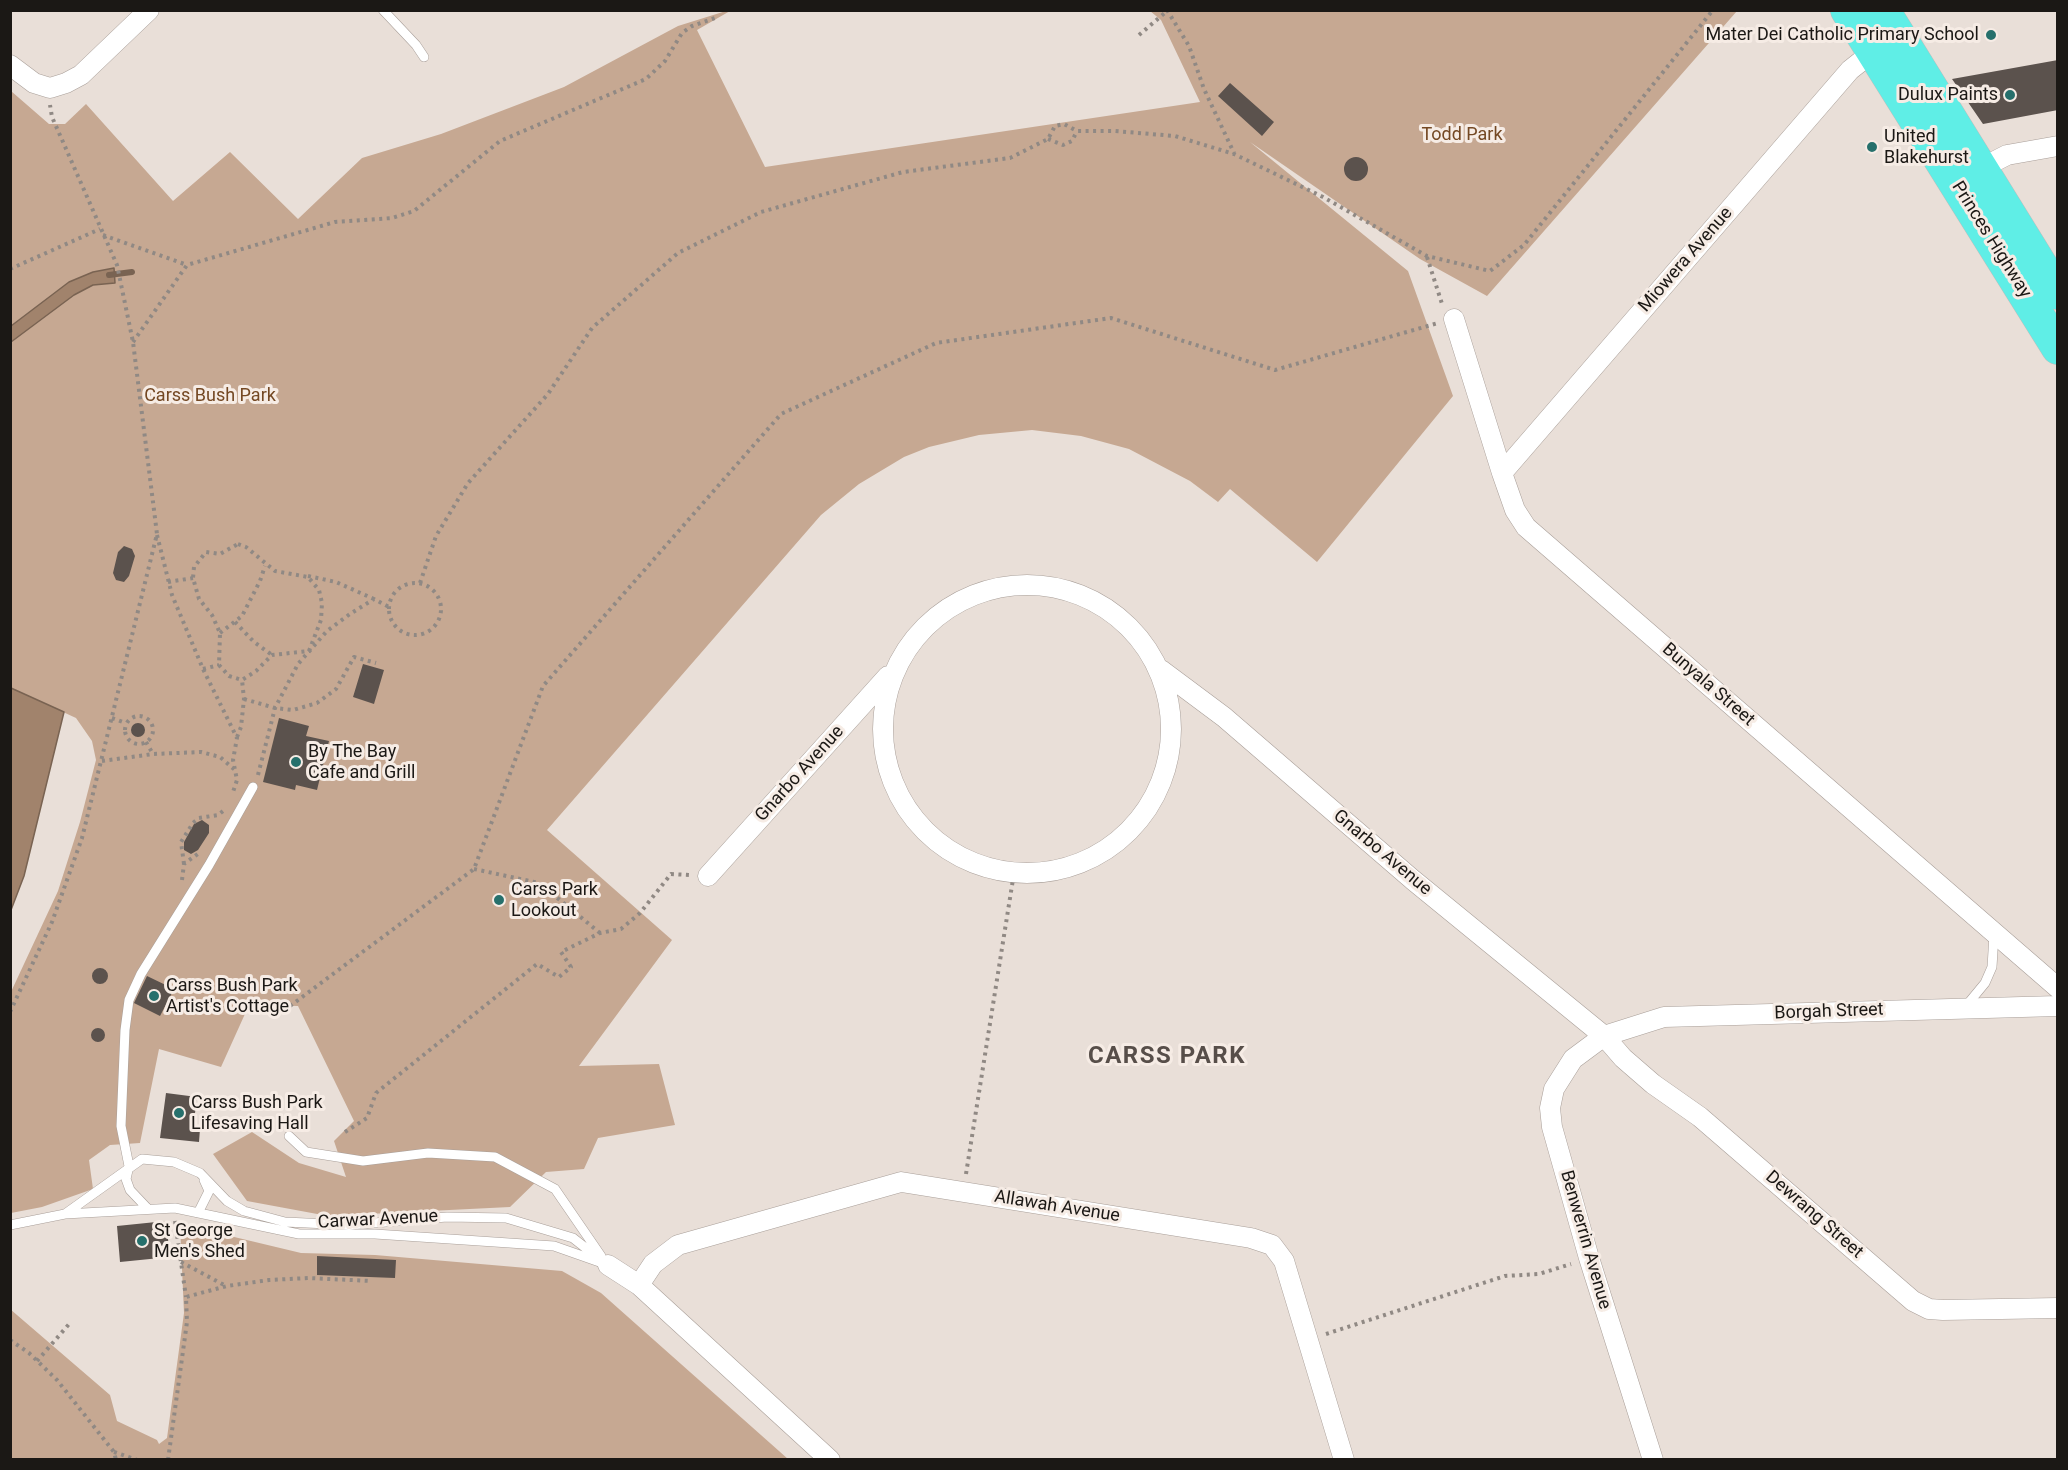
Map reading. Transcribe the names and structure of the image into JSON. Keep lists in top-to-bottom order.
{
  "streets": {
    "highway": ["Princes Highway"],
    "street": [
      "Miowera Avenue",
      "Bunyala Street",
      "Gnarbo Avenue",
      "Borgah Street",
      "Allawah Avenue",
      "Dewrang Street",
      "Carwar Avenue",
      "Benwerrin Avenue"
    ]
  },
  "crossings": [
    ["Princes Highway", "Miowera Avenue"],
    ["Miowera Avenue", "Bunyala Street"],
    ["Gnarbo Avenue", "Borgah Street"],
    ["Gnarbo Avenue", "Dewrang Street"],
    ["Gnarbo Avenue", "Benwerrin Avenue"],
    ["Borgah Street", "Dewrang Street"],
    ["Borgah Street", "Benwerrin Avenue"],
    ["Allawah Avenue", "Carwar Avenue"],
    ["Dewrang Street", "Benwerrin Avenue"]
  ],
  "districts": ["CARSS PARK"],
  "parks": ["Todd Park", "Carss Bush Park"],
  "places": [
    "Mater Dei Catholic Primary School",
    "Dulux Paints",
    "United Blakehurst",
    "By The Bay Cafe and Grill",
    "Carss Park Lookout",
    "Carss Bush Park Artist's Cottage",
    "Carss Bush Park Lifesaving Hall",
    "St George Men's Shed"
  ]
}
